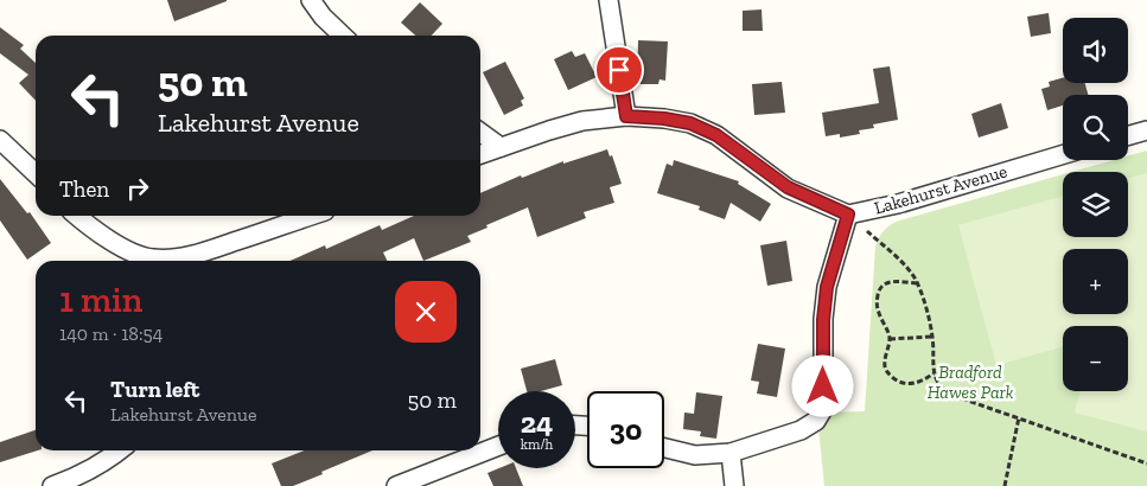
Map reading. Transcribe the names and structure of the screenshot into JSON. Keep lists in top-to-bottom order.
{
  "streets": {
    "street": ["Lakehurst Avenue"]
  },
  "parks": ["Bradford Hawes Park"],
  "page": {
    "map_buttons": ["+", "−"],
    "turn": ["50 m", "Lakehurst Avenue"],
    "then": "Then",
    "heading": ["1 min", "140 m · 18:54"],
    "list": [
      {
        "name": "Turn left",
        "note": "Lakehurst Avenue",
        "value": "50 m"
      }
    ],
    "speed": "24 km/h",
    "limit": "30"
  }
}
